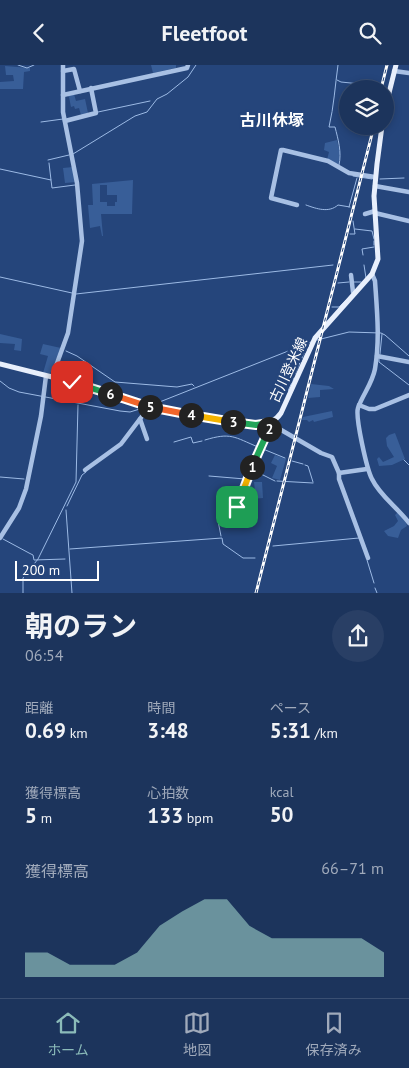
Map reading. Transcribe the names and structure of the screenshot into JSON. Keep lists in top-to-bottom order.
{
  "streets": {
    "main road": ["古川登米線"]
  },
  "districts": ["古川休塚"],
  "scale_bar": "200 m",
  "page": {
    "header": "Fleetfoot",
    "pins": [
      "6",
      "5",
      "4",
      "3",
      "2",
      "1"
    ],
    "scale": "200 m",
    "heading": ["朝のラン", "06:54"],
    "stats": [
      ["距離", "0.69 km"],
      ["時間", "3:48"],
      ["ペース", "5:31 /km"],
      ["獲得標高", "5 m"],
      ["心拍数", "133 bpm"],
      ["kcal", "50"]
    ],
    "chart": ["獲得標高", "66–71 m"],
    "tabs": ["ホーム", "地図", "保存済み"]
  }
}
